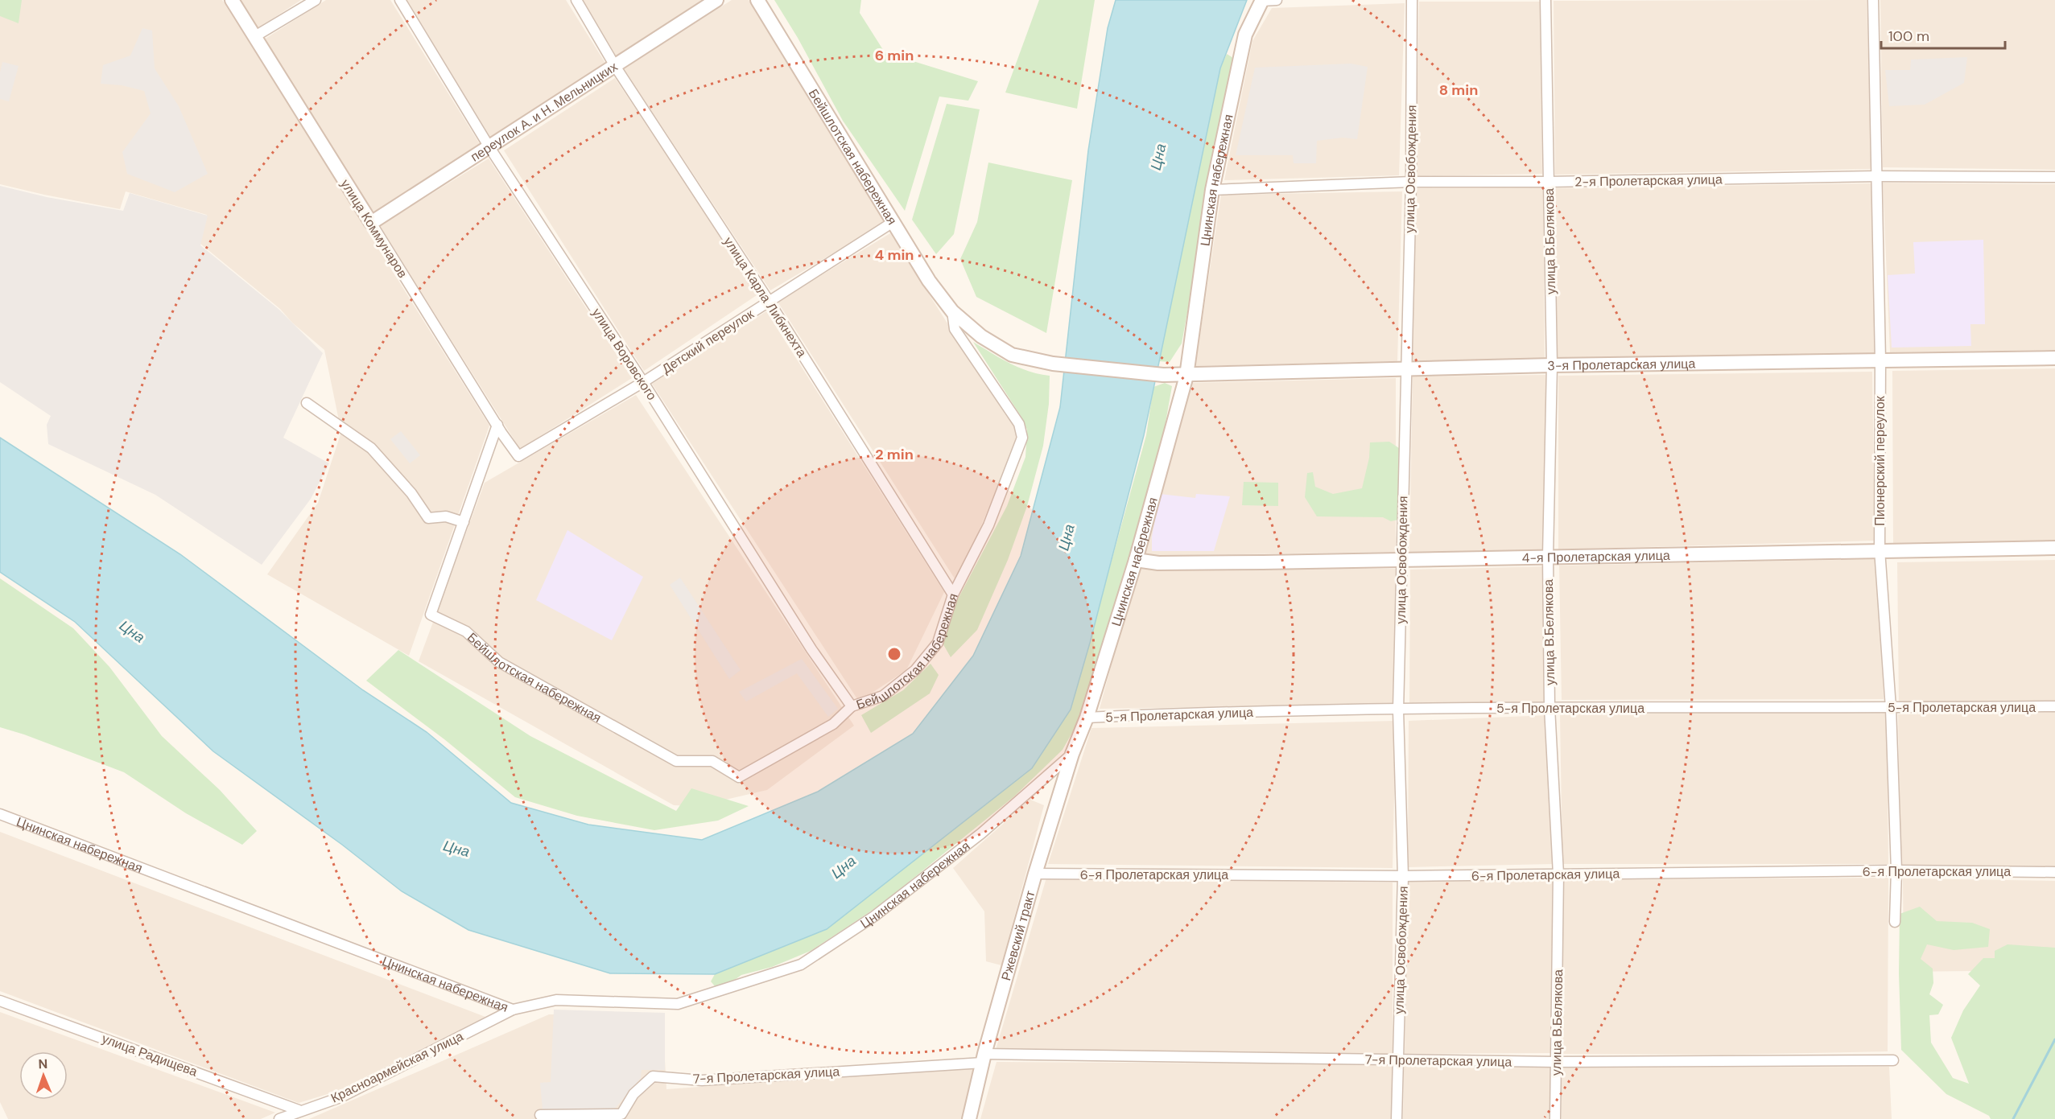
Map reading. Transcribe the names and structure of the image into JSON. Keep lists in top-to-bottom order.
{
  "streets": {
    "street": [
      "переулок А. и Н. Мельницких",
      "Бейшлотская набережная",
      "улица Освобождения",
      "2-я Пролетарская улица",
      "Цнинская набережная",
      "улица Коммунаров",
      "улица В.Белякова",
      "улица Карла Либкнехта",
      "Детский переулок",
      "улица Воровского",
      "3-я Пролетарская улица",
      "Пионерский переулок",
      "4-я Пролетарская улица",
      "5-я Пролетарская улица",
      "6-я Пролетарская улица",
      "Ржевский тракт",
      "улица Радищева",
      "7-я Пролетарская улица",
      "Красноармейская улица"
    ]
  },
  "crossings": [
    ["переулок А. и Н. Мельницких", "улица Коммунаров"],
    ["переулок А. и Н. Мельницких", "улица Карла Либкнехта"],
    ["переулок А. и Н. Мельницких", "улица Воровского"],
    ["Бейшлотская набережная", "улица Карла Либкнехта"],
    ["Бейшлотская набережная", "Детский переулок"],
    ["Бейшлотская набережная", "улица Воровского"],
    ["Бейшлотская набережная", "3-я Пролетарская улица"],
    ["улица Освобождения", "2-я Пролетарская улица"],
    ["улица Освобождения", "3-я Пролетарская улица"],
    ["улица Освобождения", "4-я Пролетарская улица"],
    ["улица Освобождения", "5-я Пролетарская улица"],
    ["улица Освобождения", "6-я Пролетарская улица"],
    ["улица Освобождения", "7-я Пролетарская улица"],
    ["2-я Пролетарская улица", "Цнинская набережная"],
    ["2-я Пролетарская улица", "улица В.Белякова"],
    ["2-я Пролетарская улица", "Пионерский переулок"],
    ["Цнинская набережная", "3-я Пролетарская улица"],
    ["Цнинская набережная", "4-я Пролетарская улица"],
    ["Цнинская набережная", "5-я Пролетарская улица"],
    ["Цнинская набережная", "Ржевский тракт"],
    ["Цнинская набережная", "Красноармейская улица"],
    ["улица Коммунаров", "Детский переулок"],
    ["улица В.Белякова", "3-я Пролетарская улица"],
    ["улица В.Белякова", "4-я Пролетарская улица"],
    ["улица В.Белякова", "5-я Пролетарская улица"],
    ["улица В.Белякова", "6-я Пролетарская улица"],
    ["улица В.Белякова", "7-я Пролетарская улица"],
    ["улица Карла Либкнехта", "Детский переулок"],
    ["Детский переулок", "улица Воровского"],
    ["3-я Пролетарская улица", "Пионерский переулок"],
    ["Пионерский переулок", "4-я Пролетарская улица"],
    ["Пионерский переулок", "5-я Пролетарская улица"],
    ["Пионерский переулок", "6-я Пролетарская улица"],
    ["6-я Пролетарская улица", "Ржевский тракт"],
    ["Ржевский тракт", "7-я Пролетарская улица"],
    ["улица Радищева", "Красноармейская улица"]
  ],
  "water": ["Цна"],
  "scale_bar": "100 m",
  "north": "top",
  "rings": [
    "6 min",
    "8 min",
    "4 min",
    "2 min"
  ]
}
